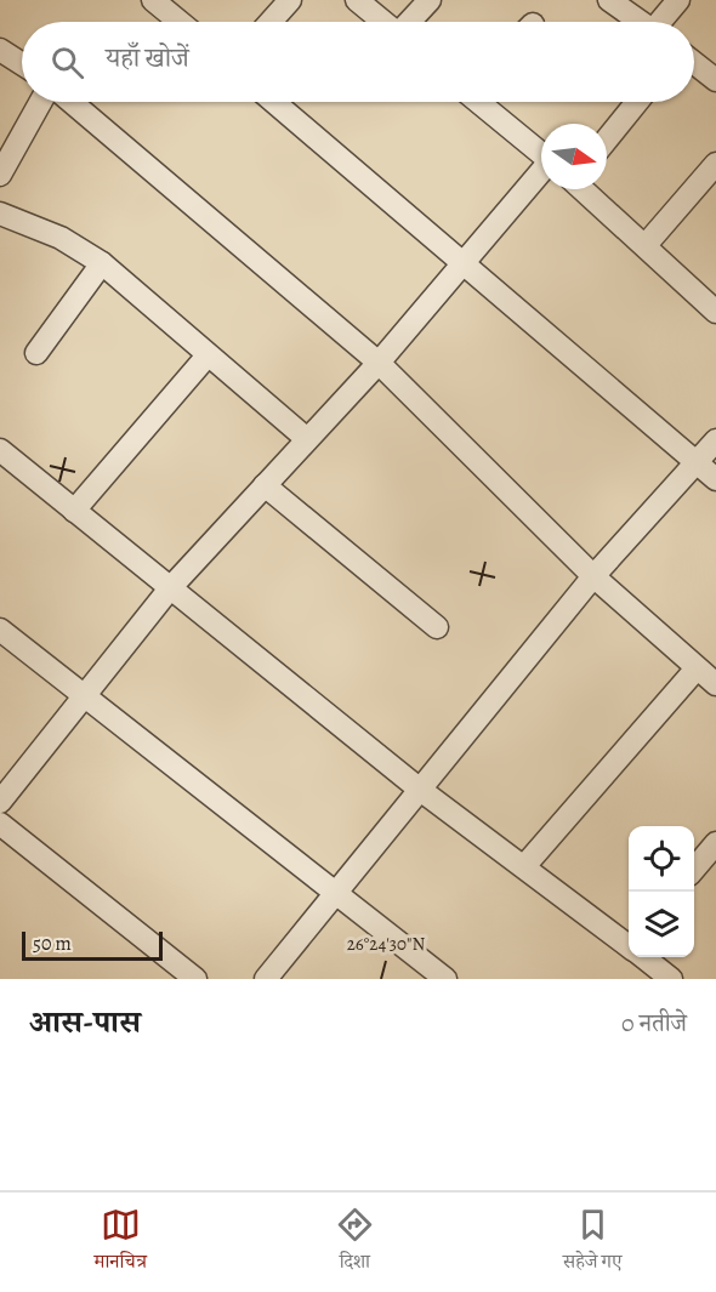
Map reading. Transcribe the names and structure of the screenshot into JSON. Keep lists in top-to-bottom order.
{
  "scale_bar": "50 m",
  "north": "right",
  "page": {
    "search": "यहाँ खोजें",
    "scale": "50 m",
    "heading": ["आस-पास", "0 नतीजे"],
    "nav": ["मानचित्र", "दिशा", "सहेजे गए"]
  },
  "coordinates": ["26°24'30\"N"]
}
